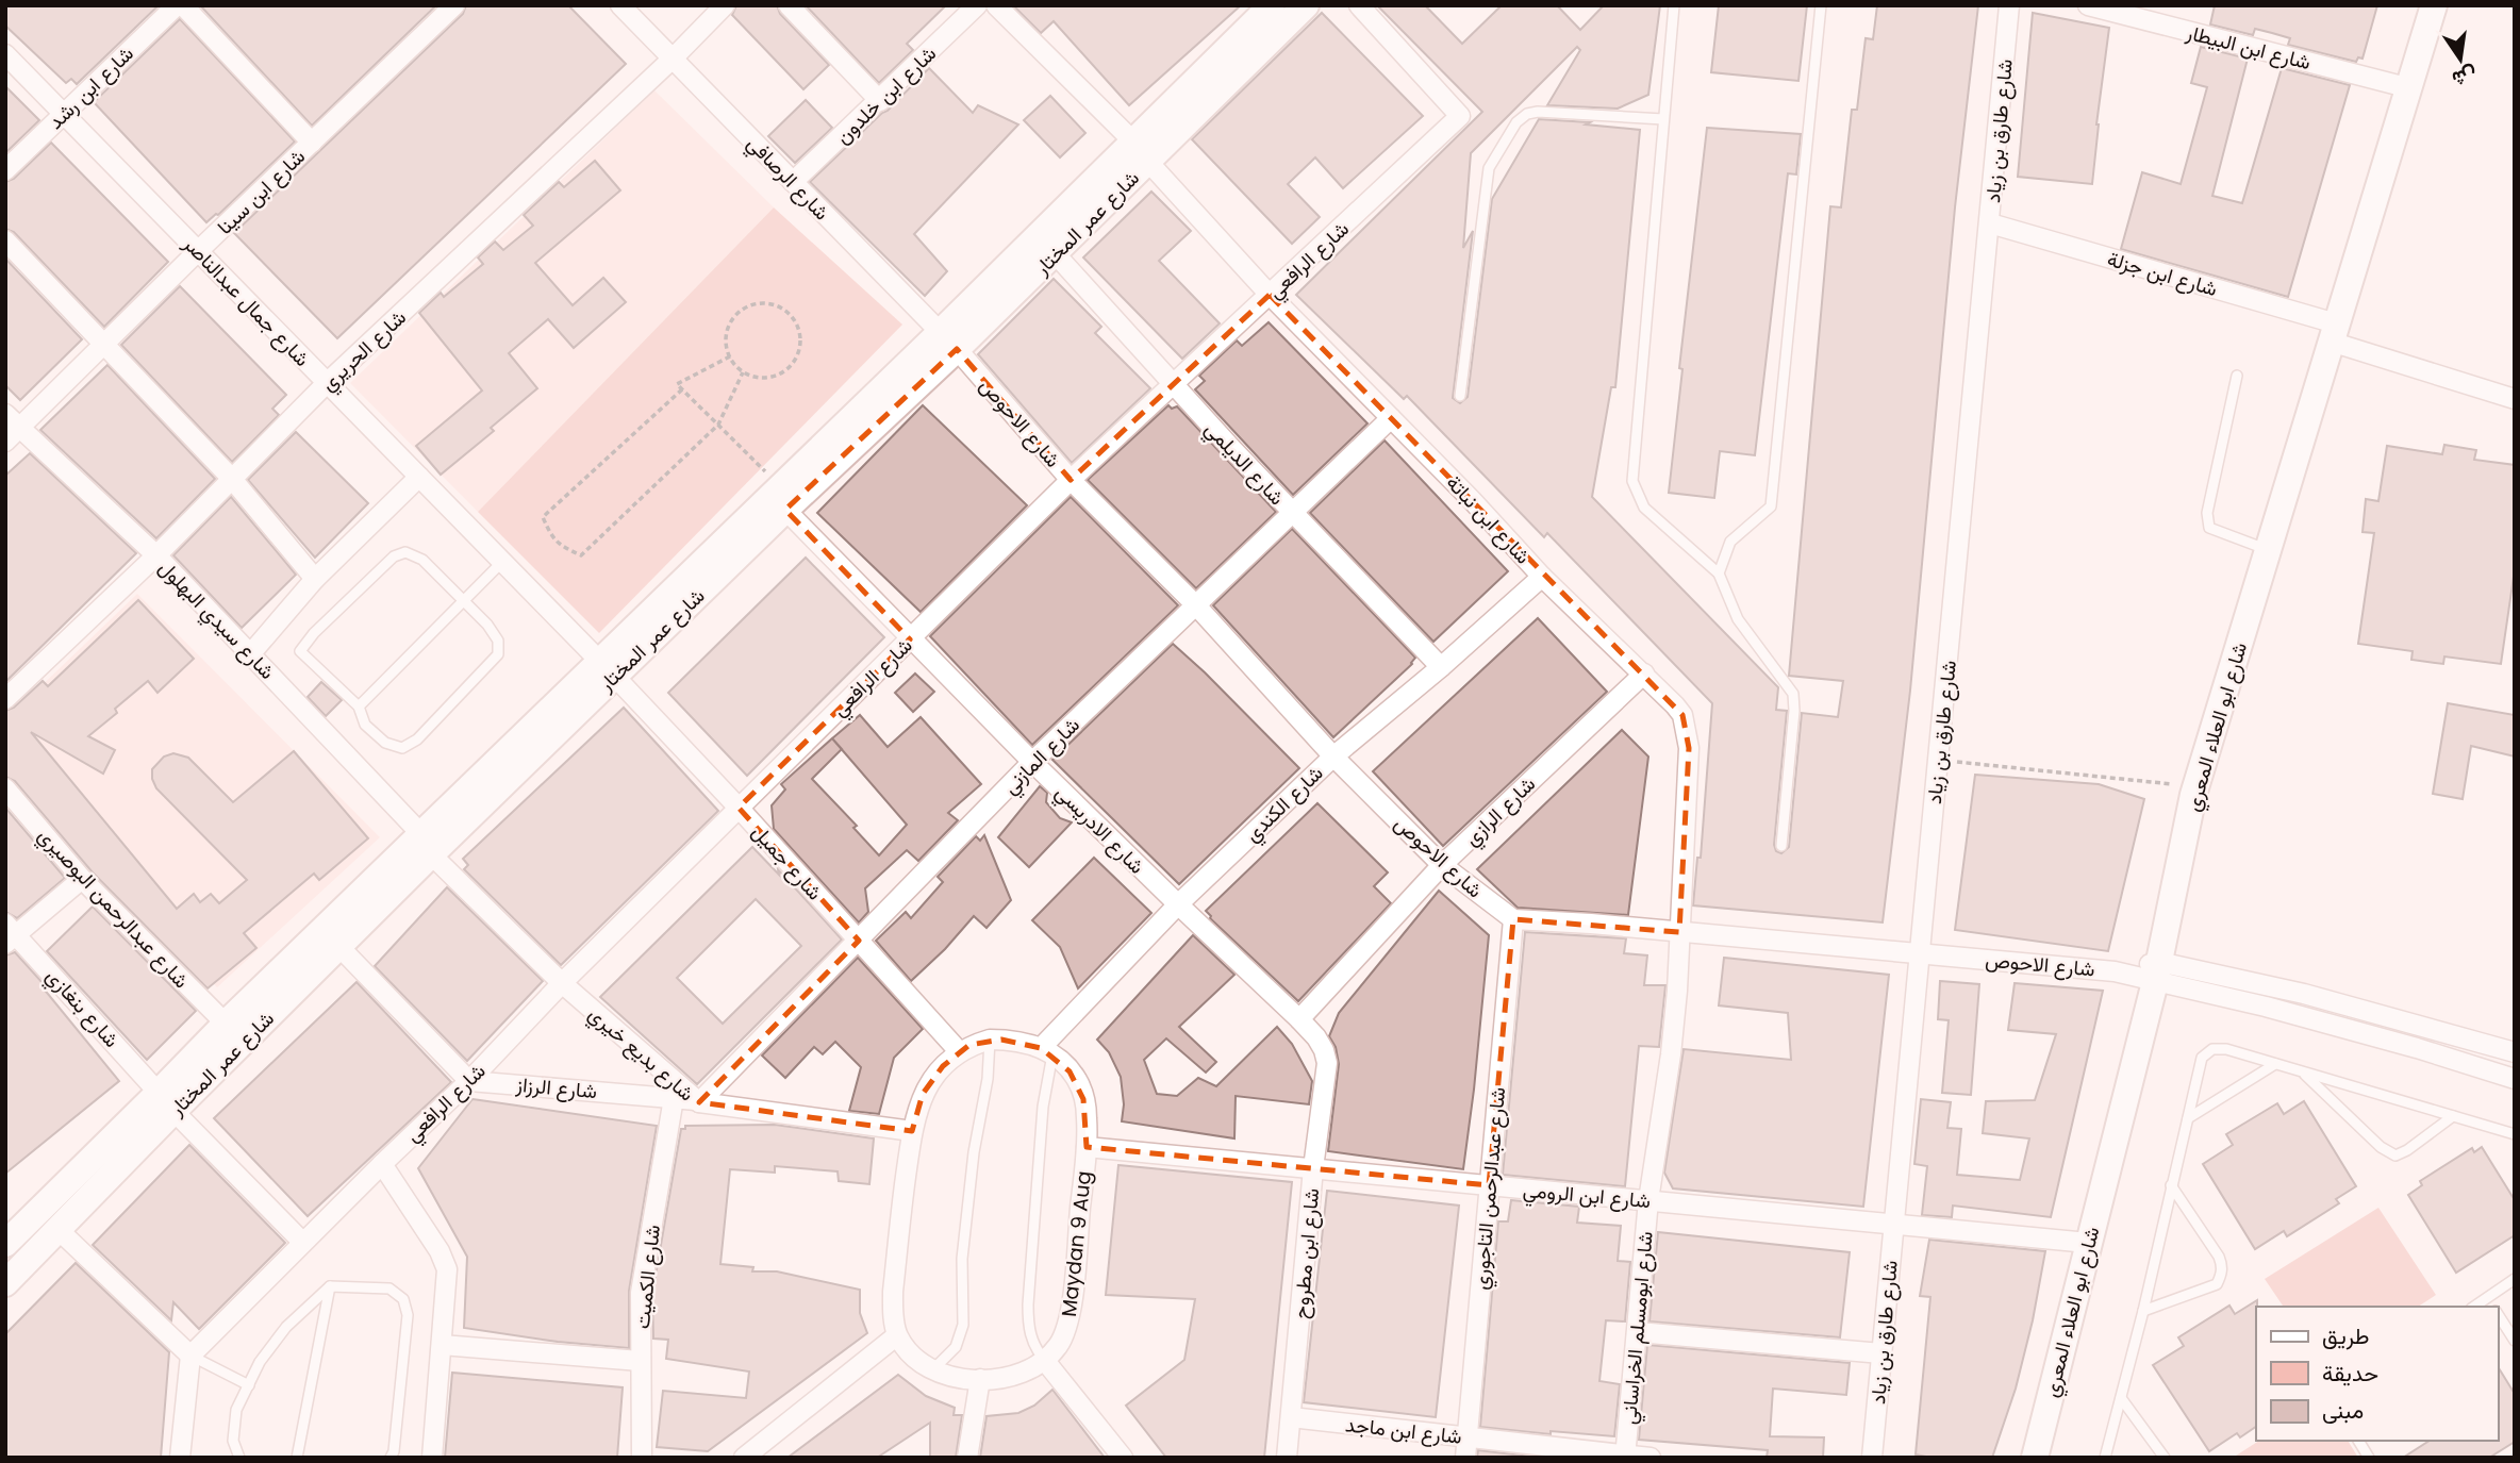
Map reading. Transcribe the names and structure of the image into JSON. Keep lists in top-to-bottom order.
{
  "streets": {
    "main road": ["شارع عمر المختار", "شارع ابو العلاء المعري"],
    "street": [
      "شارع ابن البيطار",
      "شارع ابن رشد",
      "شارع ابن خلدون",
      "شارع طارق بن زياد",
      "شارع الرصافي",
      "شارع ابن سينا",
      "شارع الرافعي",
      "شارع ابن جزلة",
      "شارع جمال عبدالناصر",
      "شارع الحريري",
      "شارع الاحوص",
      "شارع الديلمي",
      "شارع ابن نباتة",
      "شارع سيدي البهلول",
      "شارع المازني",
      "شارع الكندي",
      "شارع الرازي",
      "شارع الادريسي",
      "شارع جميل",
      "شارع عبدالرحمن البوصيري",
      "شارع بنغازي",
      "شارع بديع خيري",
      "شارع الرزاز",
      "شارع عبدالرحمن التاجوري",
      "شارع ابن الرومي",
      "Maydan 9 Aug",
      "شارع ابن مطروح",
      "شارع الكميت",
      "شارع ابومسلم الخراساني",
      "شارع ابن ماجد"
    ]
  },
  "crossings": [
    ["شارع ابن البيطار", "شارع ابو العلاء المعري"],
    ["شارع ابن رشد", "شارع جمال عبدالناصر"],
    ["شارع ابن خلدون", "شارع الرصافي"],
    ["شارع طارق بن زياد", "شارع ابن جزلة"],
    ["شارع طارق بن زياد", "شارع الاحوص"],
    ["شارع طارق بن زياد", "شارع ابن الرومي"],
    ["شارع الرصافي", "شارع عمر المختار"],
    ["شارع الرصافي", "شارع الحريري"],
    ["شارع الرصافي", "شارع الاحوص"],
    ["شارع ابن سينا", "شارع جمال عبدالناصر"],
    ["شارع ابن سينا", "شارع سيدي البهلول"],
    ["شارع عمر المختار", "شارع جمال عبدالناصر"],
    ["شارع عمر المختار", "شارع الاحوص"],
    ["شارع عمر المختار", "شارع الديلمي"],
    ["شارع عمر المختار", "شارع ابن نباتة"],
    ["شارع عمر المختار", "شارع سيدي البهلول"],
    ["شارع عمر المختار", "شارع الادريسي"],
    ["شارع عمر المختار", "شارع جميل"],
    ["شارع عمر المختار", "شارع عبدالرحمن البوصيري"],
    ["شارع عمر المختار", "شارع بنغازي"],
    ["شارع عمر المختار", "شارع بديع خيري"],
    ["شارع الرافعي", "شارع الاحوص"],
    ["شارع الرافعي", "شارع الديلمي"],
    ["شارع الرافعي", "شارع ابن نباتة"],
    ["شارع الرافعي", "شارع الادريسي"],
    ["شارع الرافعي", "شارع جميل"],
    ["شارع الرافعي", "شارع بنغازي"],
    ["شارع الرافعي", "شارع بديع خيري"],
    ["شارع الرافعي", "شارع الرزاز"],
    ["شارع ابن جزلة", "شارع ابو العلاء المعري"],
    ["شارع جمال عبدالناصر", "شارع الحريري"],
    ["شارع جمال عبدالناصر", "شارع جميل"],
    ["شارع الحريري", "شارع سيدي البهلول"],
    ["شارع الاحوص", "شارع ابن نباتة"],
    ["شارع الاحوص", "شارع ابو العلاء المعري"],
    ["شارع الاحوص", "شارع المازني"],
    ["شارع الاحوص", "شارع الكندي"],
    ["شارع الاحوص", "شارع الرازي"],
    ["شارع الاحوص", "شارع عبدالرحمن التاجوري"],
    ["شارع الاحوص", "شارع ابومسلم الخراساني"],
    ["شارع الديلمي", "شارع المازني"],
    ["شارع الديلمي", "شارع الكندي"],
    ["شارع ابن نباتة", "شارع المازني"],
    ["شارع ابن نباتة", "شارع الكندي"],
    ["شارع ابن نباتة", "شارع الرازي"],
    ["شارع ابن نباتة", "شارع ابومسلم الخراساني"],
    ["شارع سيدي البهلول", "شارع بديع خيري"],
    ["شارع ابو العلاء المعري", "شارع ابن الرومي"],
    ["شارع المازني", "شارع الادريسي"],
    ["شارع المازني", "شارع جميل"],
    ["شارع المازني", "شارع بديع خيري"],
    ["شارع المازني", "شارع الرزاز"],
    ["شارع الكندي", "شارع الادريسي"],
    ["شارع الكندي", "Maydan 9 Aug"],
    ["شارع الرازي", "شارع الادريسي"],
    ["شارع الادريسي", "شارع ابن مطروح"],
    ["شارع بديع خيري", "شارع الرزاز"],
    ["شارع الرزاز", "شارع الكميت"],
    ["شارع عبدالرحمن التاجوري", "شارع ابن الرومي"],
    ["شارع عبدالرحمن التاجوري", "شارع ابن ماجد"],
    ["شارع ابن الرومي", "Maydan 9 Aug"],
    ["شارع ابن الرومي", "شارع ابن مطروح"],
    ["شارع ابن الرومي", "شارع ابومسلم الخراساني"],
    ["شارع ابن مطروح", "شارع ابن ماجد"],
    ["شارع ابومسلم الخراساني", "شارع ابن ماجد"]
  ],
  "legend": ["طريق", "حديقة", "مبنى"],
  "north": "bottom"
}
